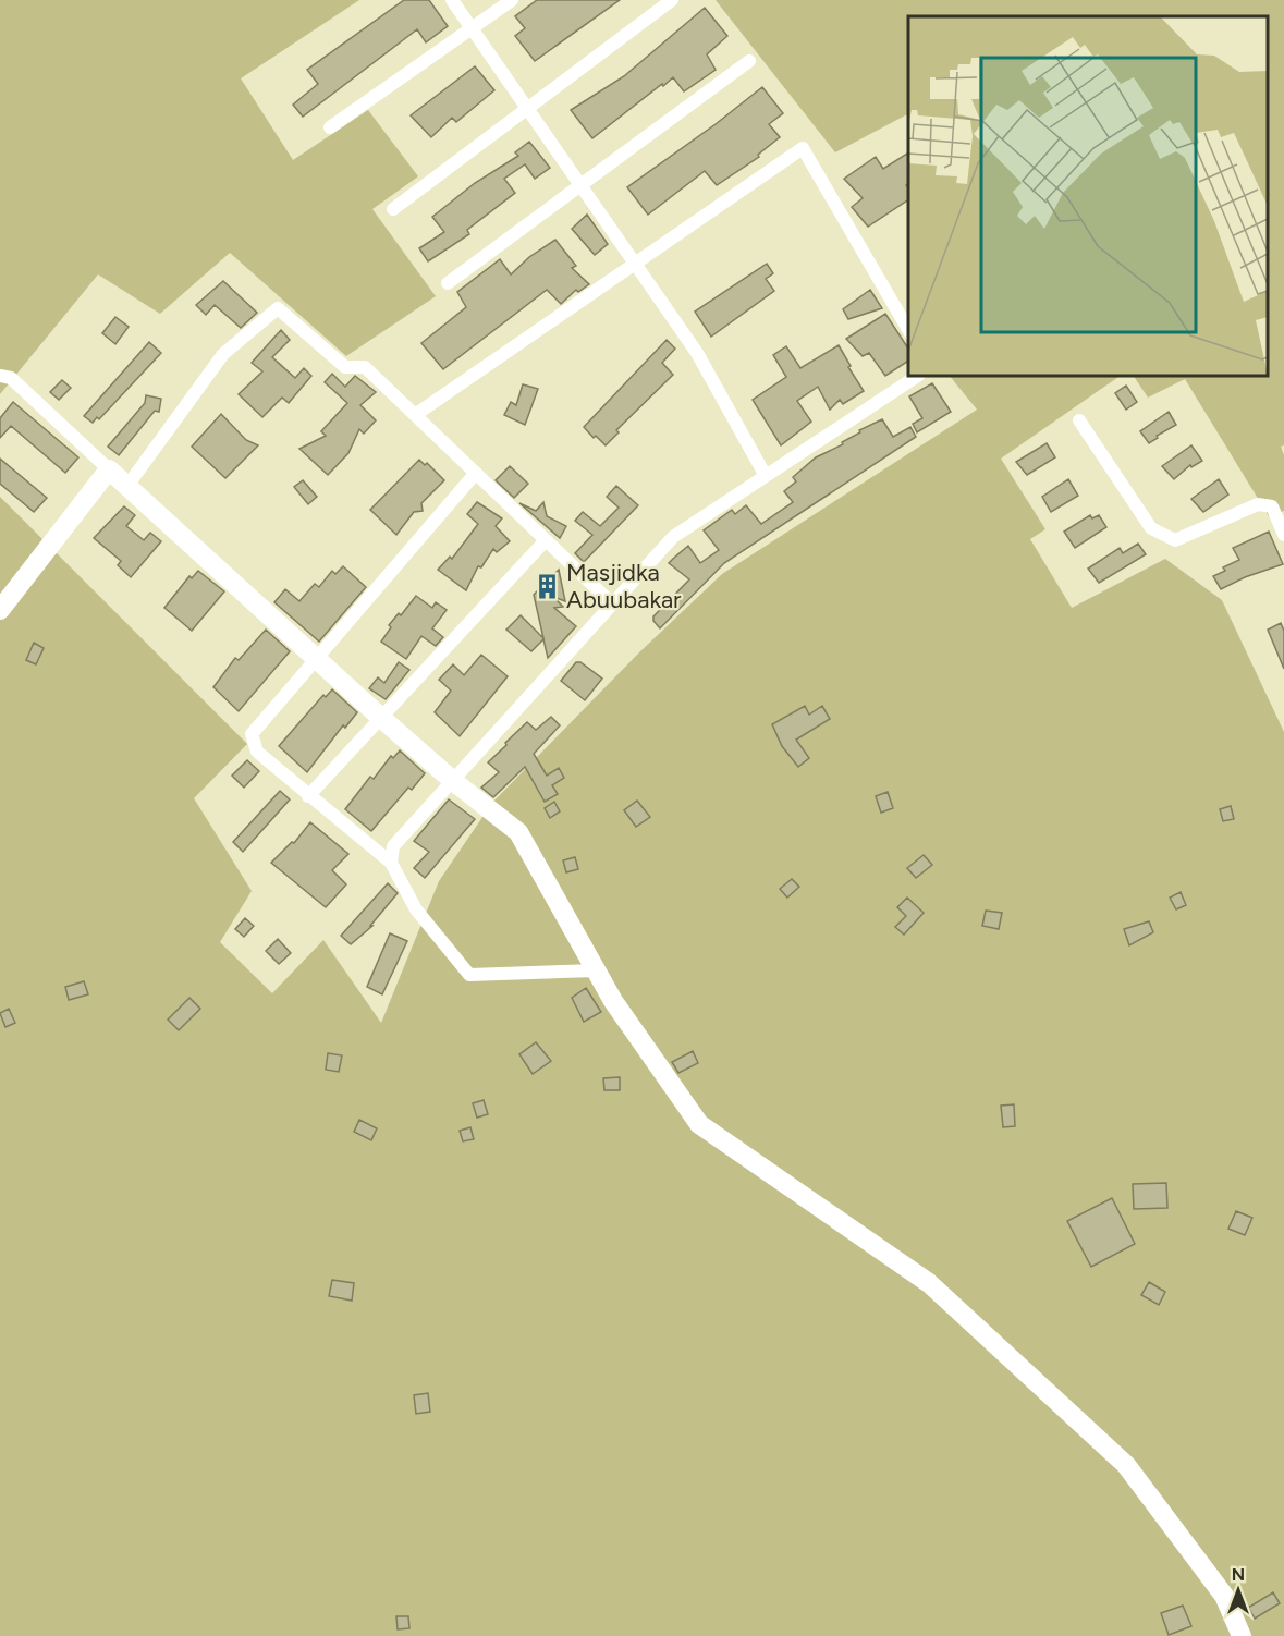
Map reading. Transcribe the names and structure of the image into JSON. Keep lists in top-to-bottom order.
{
  "places": {
    "building": ["Masjidka Abuubakar"]
  },
  "north": "top"
}
